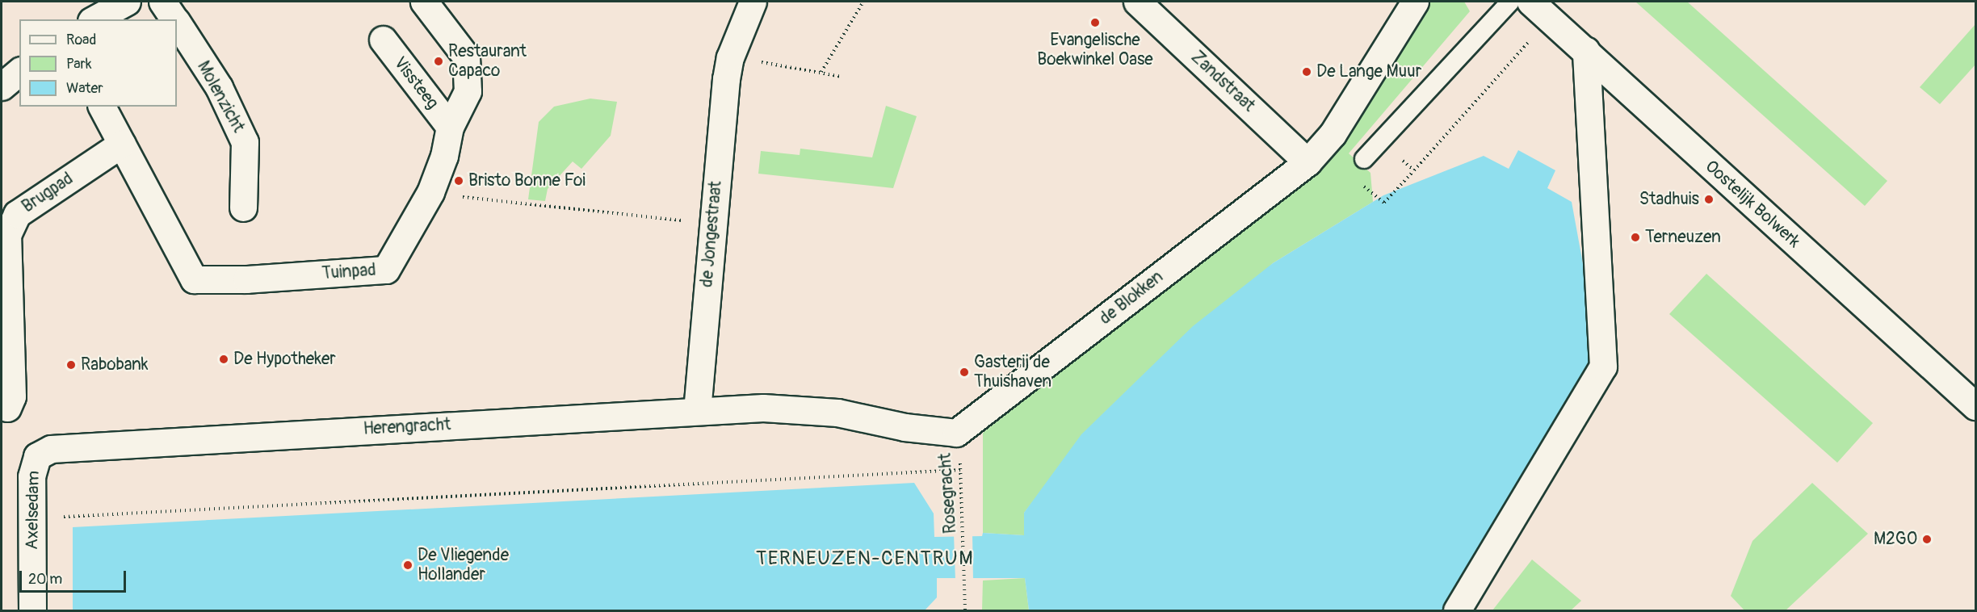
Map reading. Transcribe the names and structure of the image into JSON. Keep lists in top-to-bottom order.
{
  "streets": {
    "street": [
      "Zandstraat",
      "Vissteeg",
      "Molenzicht",
      "Brugpad",
      "Oostelijk Bolwerk",
      "de Jongestraat",
      "Tuinpad",
      "de Blokken",
      "Herengracht",
      "Axelsedam"
    ],
    "path": ["Rosegracht"]
  },
  "crossings": [
    ["Zandstraat", "de Blokken"],
    ["Brugpad", "Tuinpad"],
    ["de Jongestraat", "Herengracht"],
    ["de Blokken", "Herengracht"],
    ["de Blokken", "Rosegracht"],
    ["Herengracht", "Rosegracht"],
    ["Herengracht", "Axelsedam"]
  ],
  "districts": ["TERNEUZEN-CENTRUM"],
  "places": [
    "Evangelische Boekwinkel Oase",
    "Restaurant Capaco",
    "De Lange Muur",
    "Bristo Bonne Foi",
    "Stadhuis",
    "Terneuzen",
    "De Hypotheker",
    "Rabobank",
    "Gasterij de Thuishaven",
    "M2GO",
    "De Vliegende Hollander"
  ],
  "legend": ["Road", "Park", "Water"],
  "scale_bar": "20 m"
}
